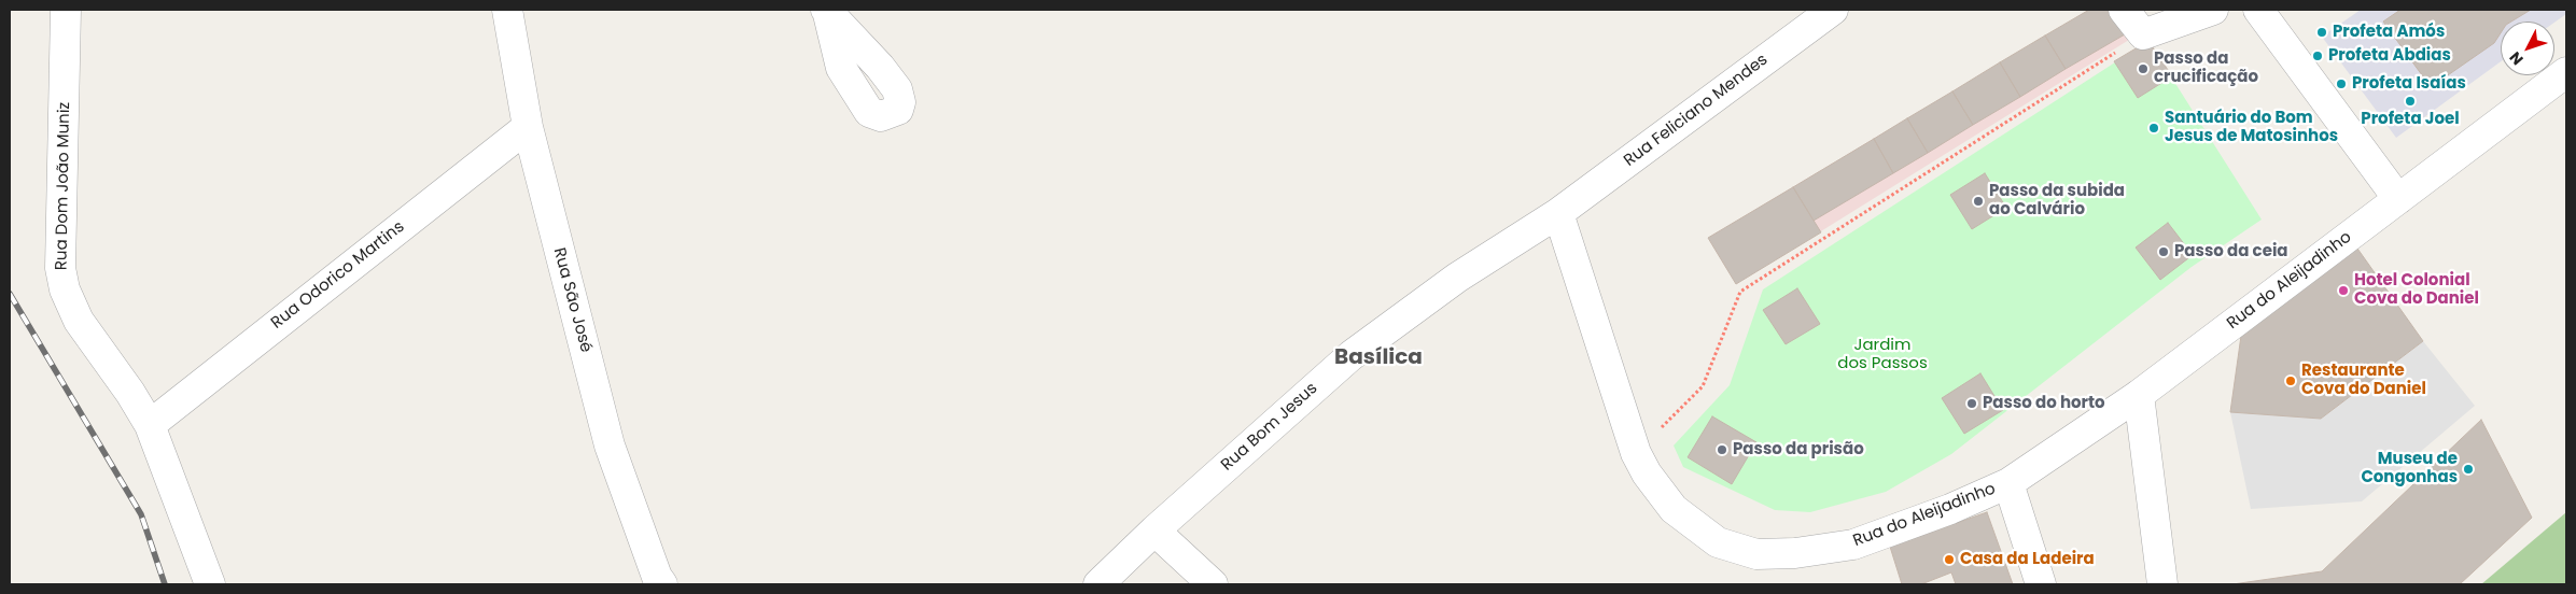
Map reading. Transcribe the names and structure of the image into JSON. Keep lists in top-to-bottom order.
{
  "streets": {
    "street": [
      "Rua Feliciano Mendes",
      "Rua Dom João Muniz",
      "Rua Odorico Martins",
      "Rua do Aleijadinho",
      "Rua São José",
      "Rua Bom Jesus"
    ]
  },
  "crossings": [
    ["Rua Feliciano Mendes", "Rua do Aleijadinho"],
    ["Rua Feliciano Mendes", "Rua Bom Jesus"],
    ["Rua Dom João Muniz", "Rua Odorico Martins"],
    ["Rua Odorico Martins", "Rua São José"],
    ["Rua do Aleijadinho", "Rua Bom Jesus"]
  ],
  "districts": ["Basílica"],
  "parks": ["Jardim dos Passos"],
  "places": [
    "Profeta Amós",
    "Profeta Abdias",
    "Passo da crucificação",
    "Profeta Isaías",
    "Profeta Joel",
    "Santuário do Bom Jesus de Matosinhos",
    "Passo da subida ao Calvário",
    "Passo da ceia",
    "Hotel Colonial Cova do Daniel",
    "Restaurante Cova do Daniel",
    "Passo do horto",
    "Passo da prisão",
    "Museu de Congonhas",
    "Casa da Ladeira"
  ],
  "north": "bottom left"
}
